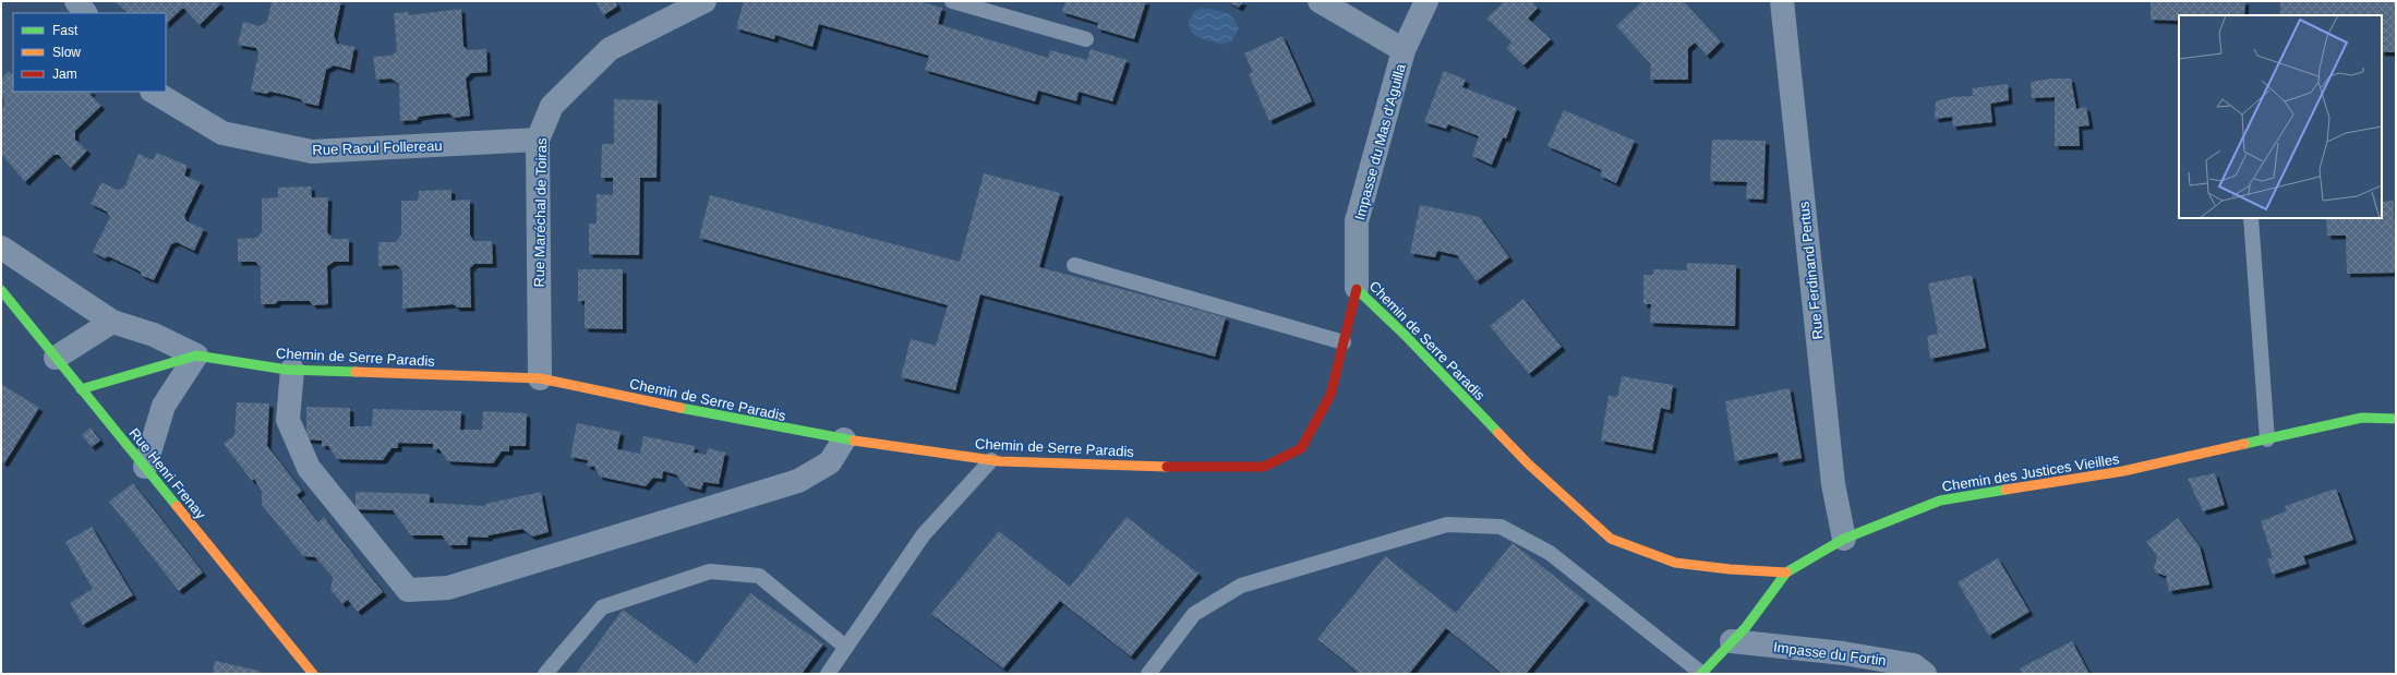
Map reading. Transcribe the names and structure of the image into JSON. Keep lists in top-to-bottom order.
{
  "streets": {
    "street": [
      "Impasse du Mas d'Aguilla",
      "Rue Raoul Follereau",
      "Rue Maréchal de Toiras",
      "Rue Ferdinand Pertus",
      "Chemin de Serre Paradis",
      "Chemin des Justices Vieilles",
      "Rue Henri Frenay",
      "Impasse du Fortin"
    ]
  },
  "crossings": [
    ["Impasse du Mas d'Aguilla", "Chemin de Serre Paradis"],
    ["Rue Raoul Follereau", "Rue Maréchal de Toiras"],
    ["Rue Maréchal de Toiras", "Chemin de Serre Paradis"],
    ["Rue Ferdinand Pertus", "Chemin des Justices Vieilles"],
    ["Chemin de Serre Paradis", "Chemin des Justices Vieilles"],
    ["Chemin de Serre Paradis", "Rue Henri Frenay"],
    ["Chemin des Justices Vieilles", "Impasse du Fortin"]
  ],
  "legend": ["Fast", "Slow", "Jam"]
}
